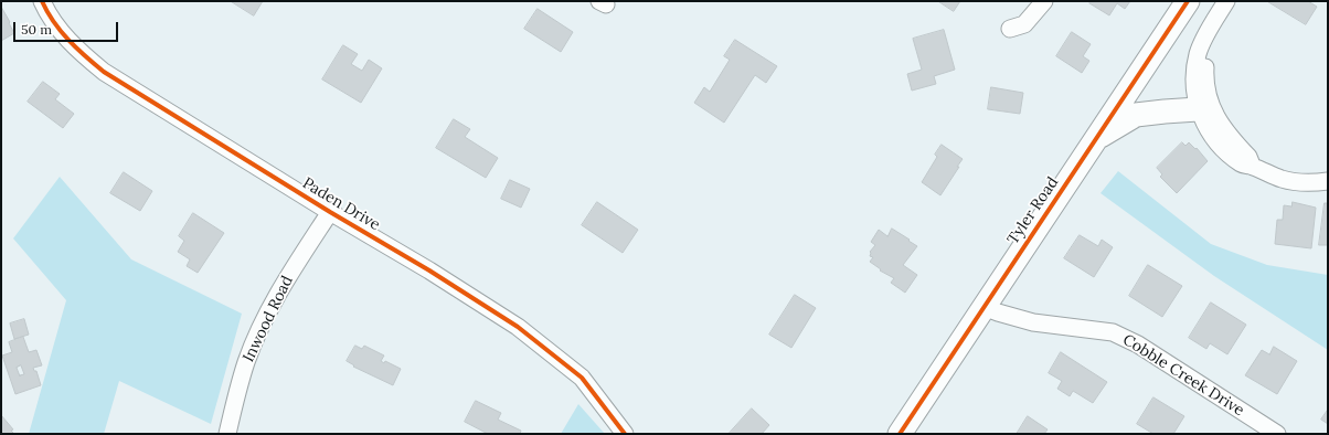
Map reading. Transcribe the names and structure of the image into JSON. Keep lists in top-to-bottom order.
{
  "streets": {
    "street": [
      "Paden Drive",
      "Tyler Road",
      "Inwood Road",
      "Cobble Creek Drive"
    ]
  },
  "crossings": [
    ["Paden Drive", "Inwood Road"],
    ["Tyler Road", "Cobble Creek Drive"]
  ],
  "scale_bar": "50 m"
}
